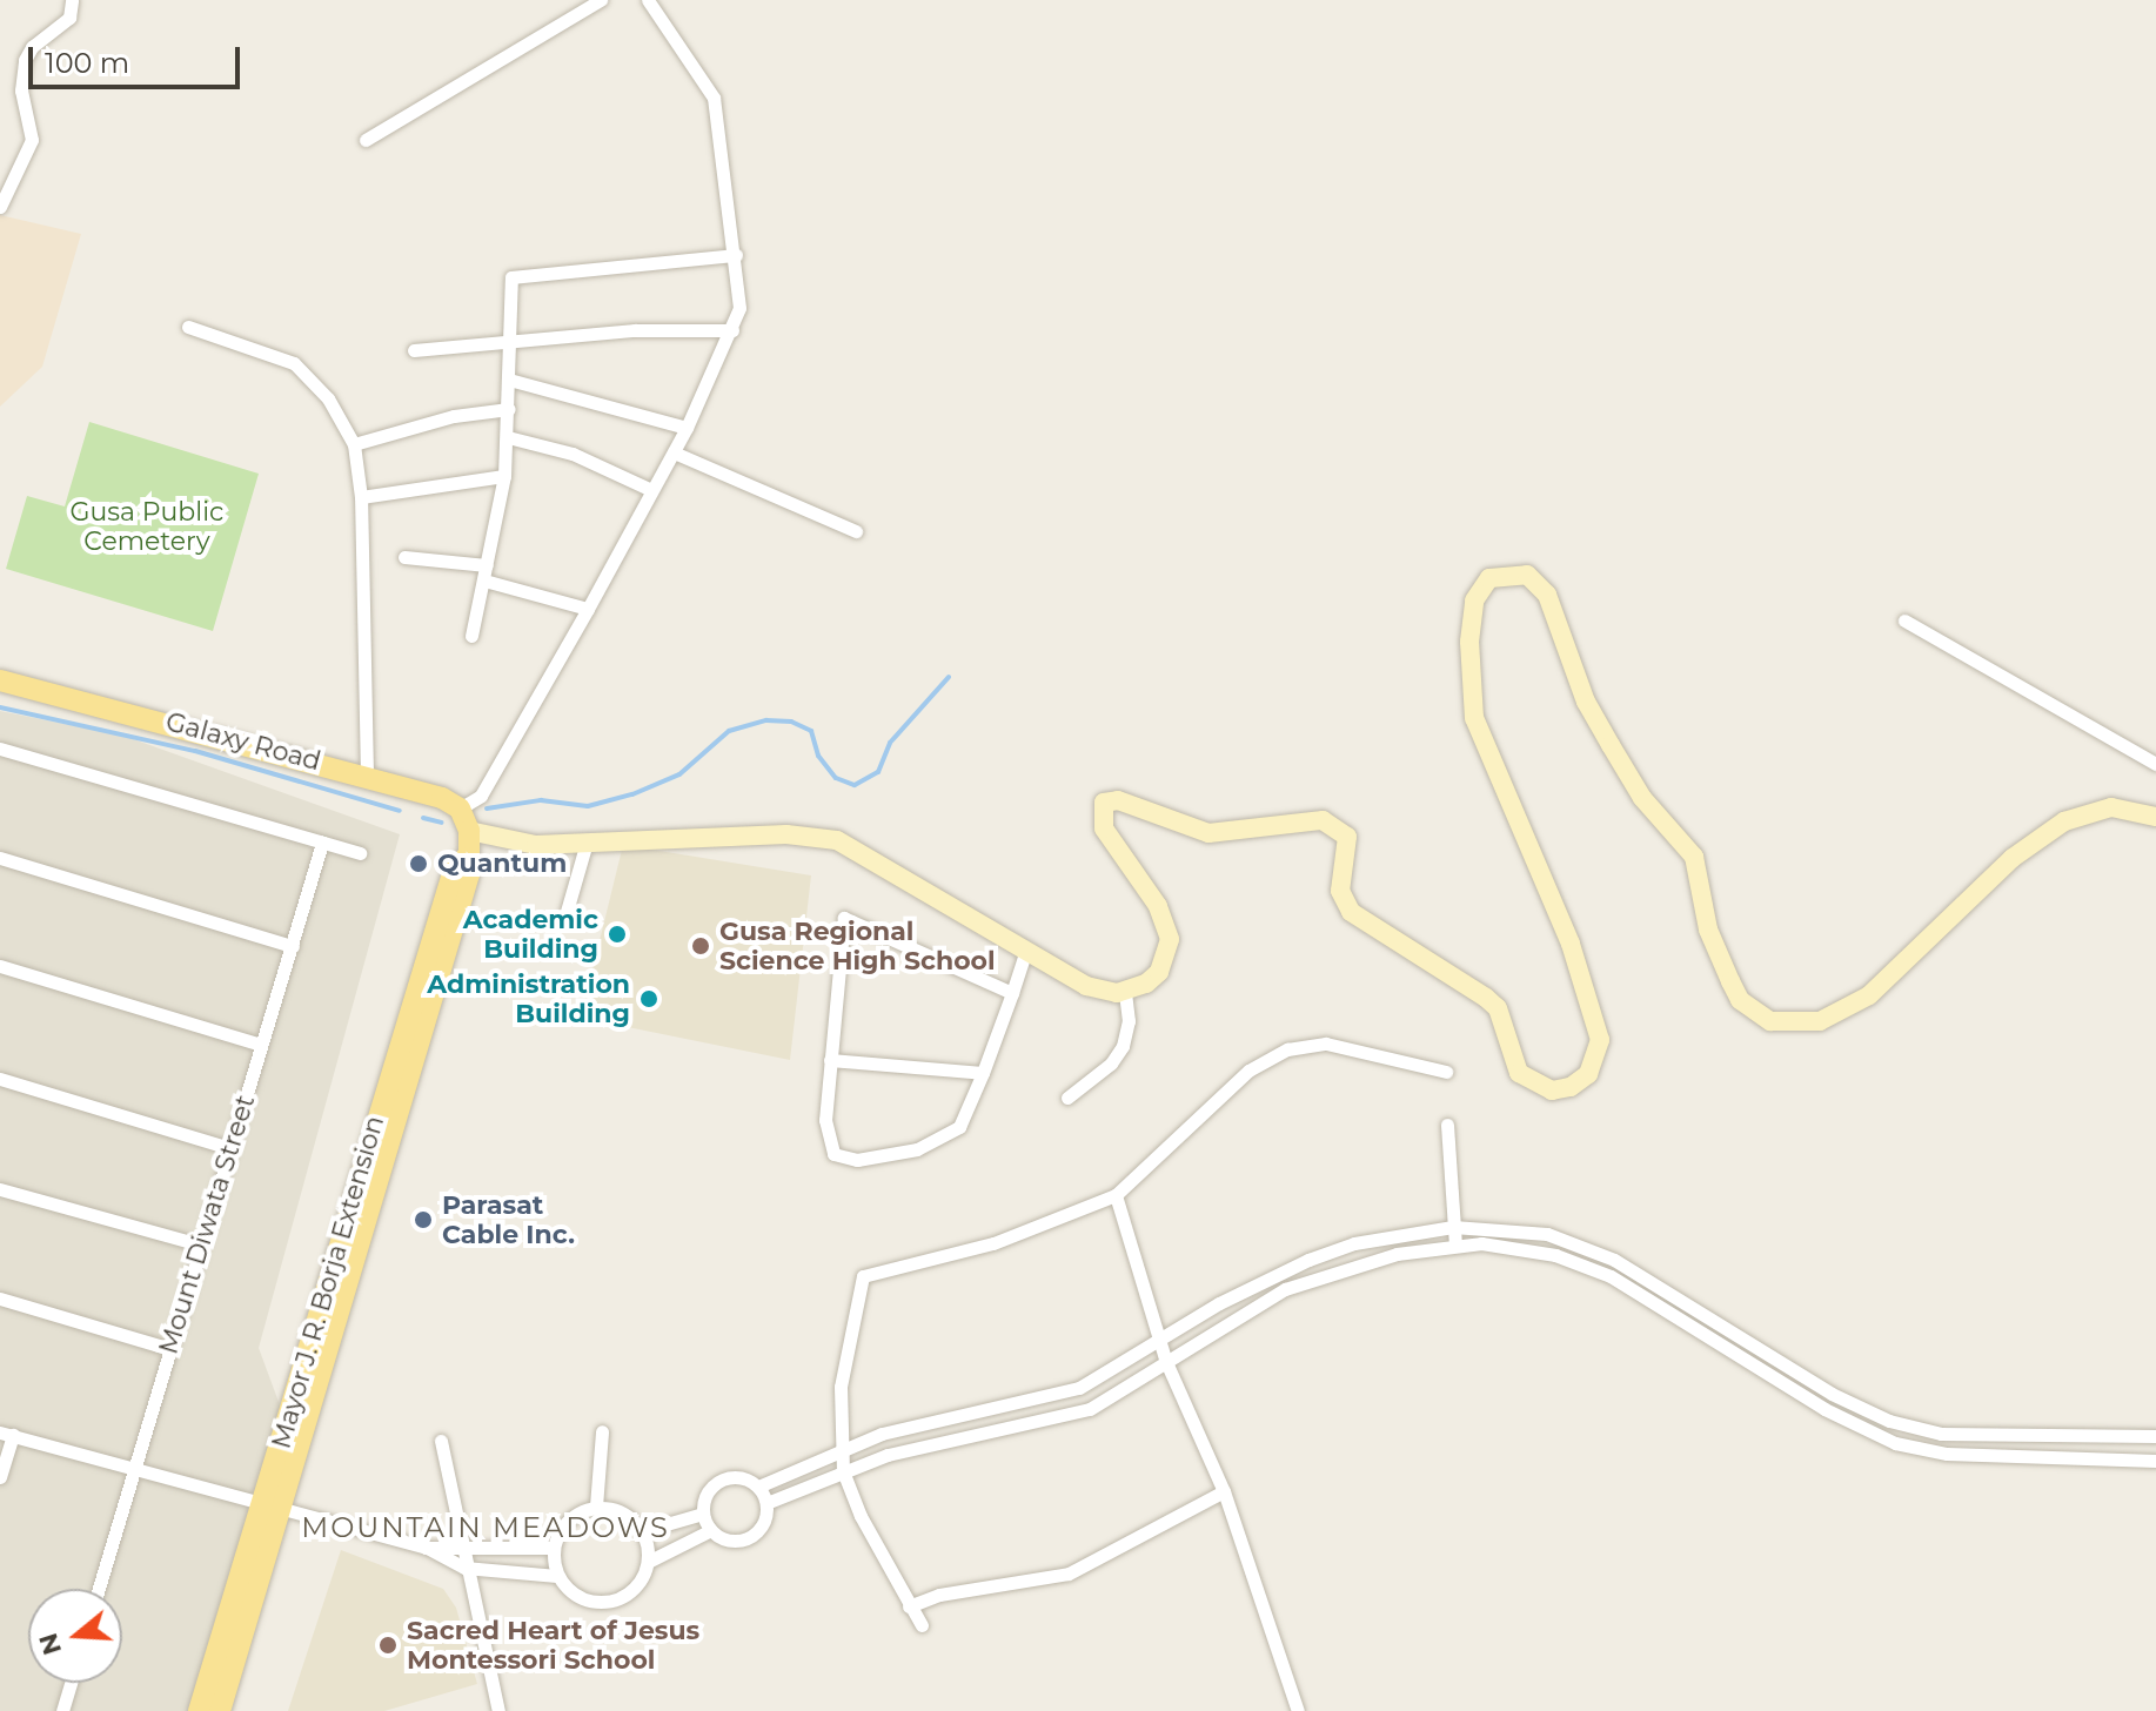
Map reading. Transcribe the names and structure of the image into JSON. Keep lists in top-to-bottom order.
{
  "streets": {
    "main road": ["Galaxy Road", "Mayor J. R. Borja Extension"],
    "street": ["Mount Diwata Street"]
  },
  "districts": ["MOUNTAIN MEADOWS"],
  "parks": ["Gusa Public Cemetery"],
  "places": [
    "Quantum",
    "Academic Building",
    "Gusa Regional Science High School",
    "Administration Building",
    "Parasat Cable Inc.",
    "Sacred Heart of Jesus Montessori School"
  ],
  "scale_bar": "100 m",
  "north": "left"
}
